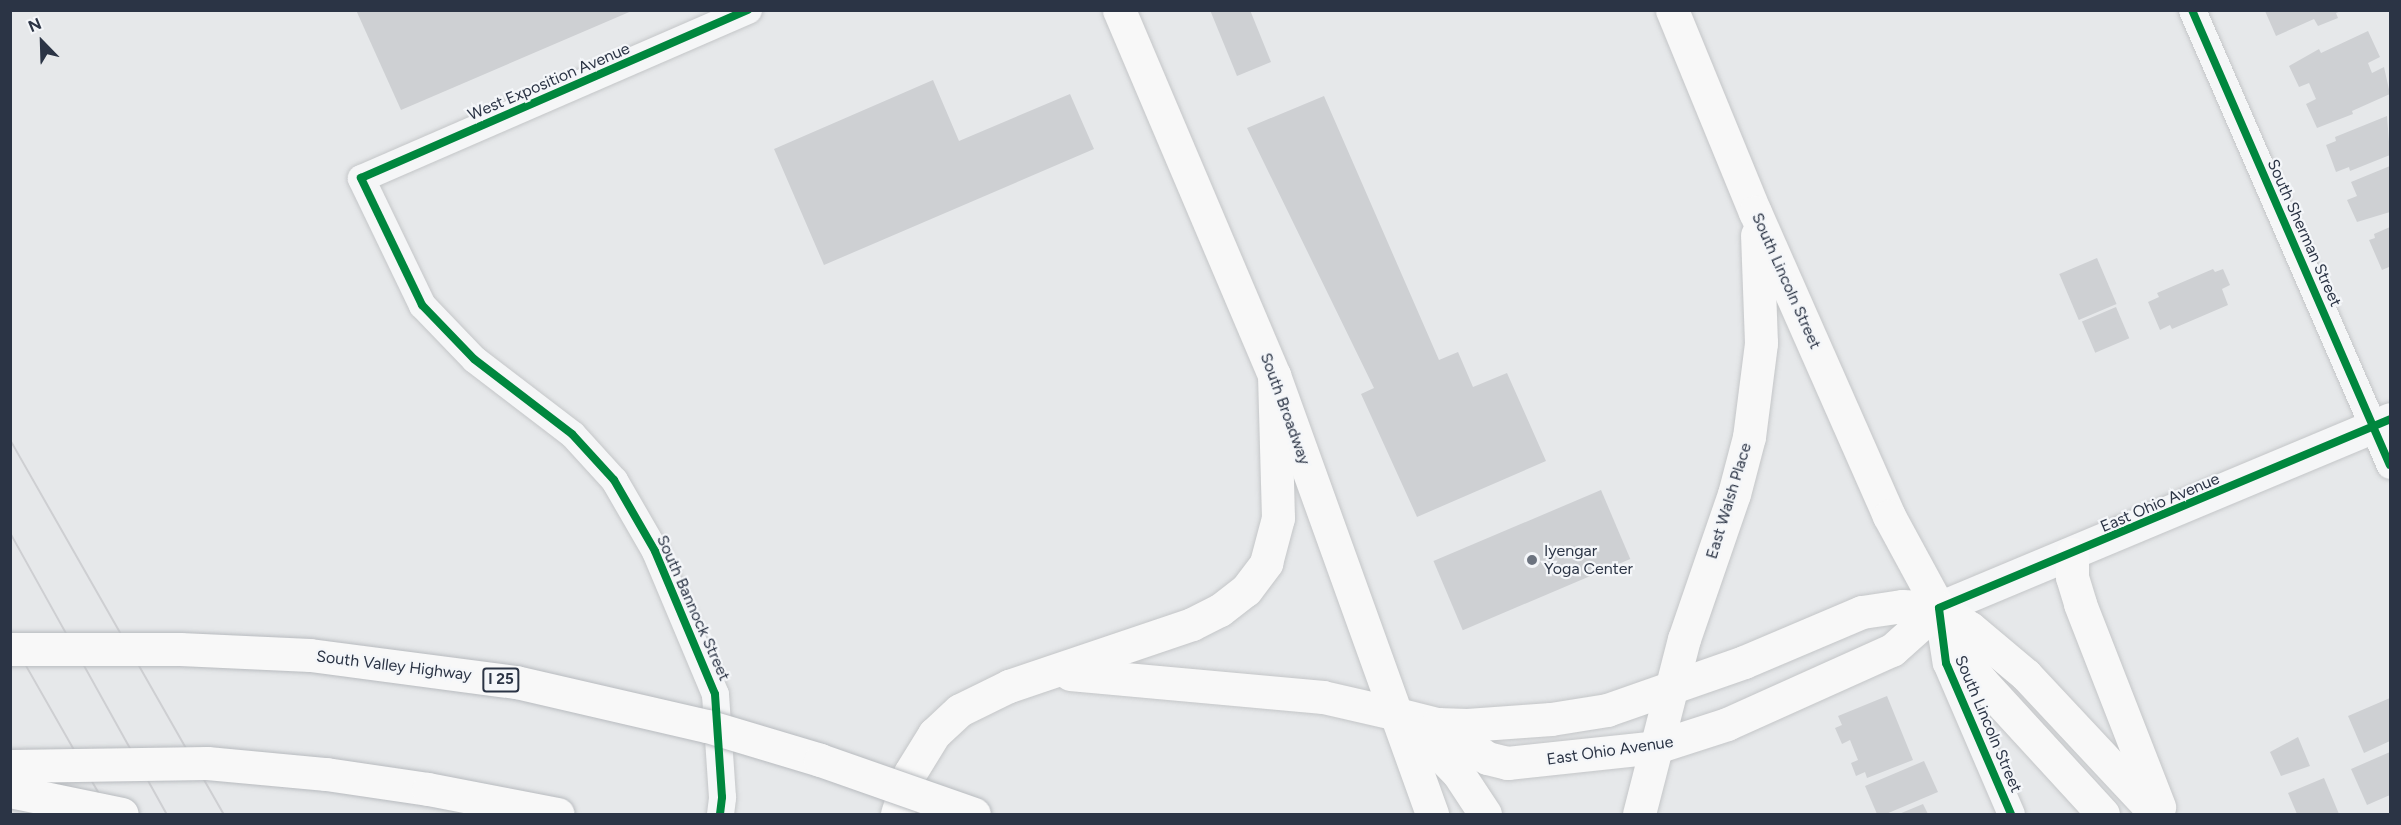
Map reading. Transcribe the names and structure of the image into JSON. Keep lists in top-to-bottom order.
{
  "streets": {
    "main road": [
      "South Lincoln Street",
      "South Broadway",
      "East Walsh Place",
      "East Ohio Avenue",
      "South Valley Highway",
      "I 25"
    ],
    "street": ["West Exposition Avenue", "South Sherman Street", "South Bannock Street"]
  },
  "crossings": [
    ["West Exposition Avenue", "South Bannock Street"],
    ["South Sherman Street", "East Ohio Avenue"],
    ["South Lincoln Street", "East Walsh Place"],
    ["South Lincoln Street", "East Ohio Avenue"],
    ["South Broadway", "East Ohio Avenue"],
    ["East Walsh Place", "East Ohio Avenue"]
  ],
  "places": ["Iyengar Yoga Center"],
  "north": "top left"
}
